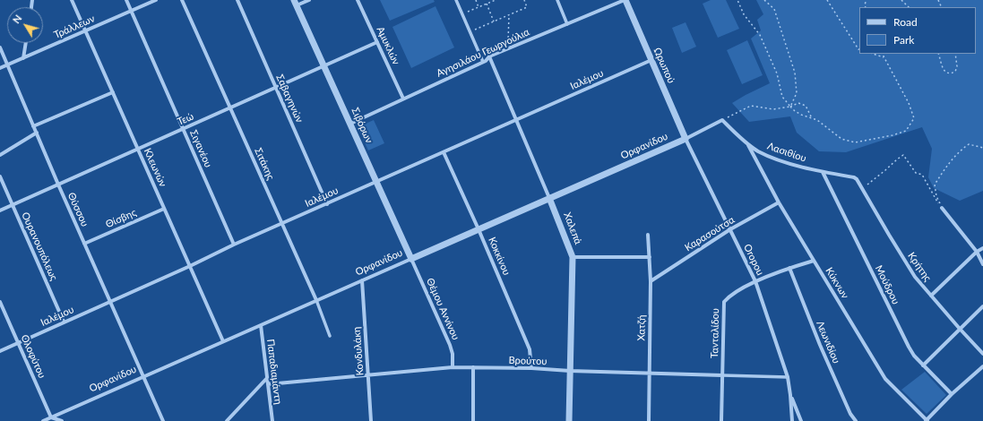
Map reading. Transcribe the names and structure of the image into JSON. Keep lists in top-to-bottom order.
{
  "streets": {
    "street": [
      "Τράλλεων",
      "Αμυκλών",
      "Αγησιλάου Γεωργούλια",
      "Ωρωπού",
      "Ιαλέμου",
      "Σαβαγηνών",
      "Τεώ",
      "Σιβόρων",
      "Ορφανίδου",
      "Σιγανέου",
      "Λασιθίου",
      "Σιτάκης",
      "Κλεωνών",
      "Θύσσου",
      "Θίσβης",
      "Χαλεπά",
      "Καρασούτσα",
      "Ουρανουπόλεως",
      "Κοκκίνου",
      "Oropou",
      "Κρήτης",
      "Κύκνων",
      "Μούδρου",
      "Θέμου Αννίνου",
      "Χατζή",
      "Τανταλίδου",
      "Λεωνιδίου",
      "Κονδυλάκη",
      "Ολοφύτου",
      "Βρούτου",
      "Παπαδιαμάντη"
    ]
  },
  "crossings": [
    ["Τράλλεων", "Σιγανέου"],
    ["Τράλλεων", "Κλεωνών"],
    ["Τράλλεων", "Θύσσου"],
    ["Αμυκλών", "Αγησιλάου Γεωργούλια"],
    ["Αμυκλών", "Τεώ"],
    ["Αγησιλάου Γεωργούλια", "Ωρωπού"],
    ["Αγησιλάου Γεωργούλια", "Σιβόρων"],
    ["Αγησιλάου Γεωργούλια", "Χαλεπά"],
    ["Ωρωπού", "Ιαλέμου"],
    ["Ωρωπού", "Ορφανίδου"],
    ["Ωρωπού", "Oropou"],
    ["Ιαλέμου", "Σαβαγηνών"],
    ["Ιαλέμου", "Σιβόρων"],
    ["Ιαλέμου", "Σιγανέου"],
    ["Ιαλέμου", "Σιτάκης"],
    ["Ιαλέμου", "Κλεωνών"],
    ["Ιαλέμου", "Θύσσου"],
    ["Ιαλέμου", "Χαλεπά"],
    ["Ιαλέμου", "Ουρανουπόλεως"],
    ["Ιαλέμου", "Κοκκίνου"],
    ["Ιαλέμου", "Ολοφύτου"],
    ["Σαβαγηνών", "Τεώ"],
    ["Τεώ", "Σιβόρων"],
    ["Τεώ", "Σιγανέου"],
    ["Τεώ", "Σιτάκης"],
    ["Τεώ", "Κλεωνών"],
    ["Τεώ", "Θύσσου"],
    ["Τεώ", "Ουρανουπόλεως"],
    ["Σιβόρων", "Ορφανίδου"],
    ["Σιβόρων", "Θέμου Αννίνου"],
    ["Ορφανίδου", "Λασιθίου"],
    ["Ορφανίδου", "Σιτάκης"],
    ["Ορφανίδου", "Κλεωνών"],
    ["Ορφανίδου", "Θύσσου"],
    ["Ορφανίδου", "Χαλεπά"],
    ["Ορφανίδου", "Κοκκίνου"],
    ["Ορφανίδου", "Oropou"],
    ["Ορφανίδου", "Θέμου Αννίνου"],
    ["Ορφανίδου", "Κονδυλάκη"],
    ["Ορφανίδου", "Ολοφύτου"],
    ["Ορφανίδου", "Παπαδιαμάντη"],
    ["Λασιθίου", "Κρήτης"],
    ["Λασιθίου", "Κύκνων"],
    ["Λασιθίου", "Μούδρου"],
    ["Κλεωνών", "Θίσβης"],
    ["Θύσσου", "Θίσβης"],
    ["Χαλεπά", "Βρούτου"],
    ["Καρασούτσα", "Oropou"],
    ["Καρασούτσα", "Κύκνων"],
    ["Καρασούτσα", "Χατζή"],
    ["Κοκκίνου", "Βρούτου"],
    ["Oropou", "Τανταλίδου"],
    ["Oropou", "Βρούτου"],
    ["Κύκνων", "Τανταλίδου"],
    ["Θέμου Αννίνου", "Βρούτου"],
    ["Χατζή", "Βρούτου"],
    ["Τανταλίδου", "Λεωνιδίου"],
    ["Τανταλίδου", "Βρούτου"],
    ["Κονδυλάκη", "Βρούτου"],
    ["Βρούτου", "Παπαδιαμάντη"]
  ],
  "legend": ["Road", "Park"],
  "north": "top left"
}
